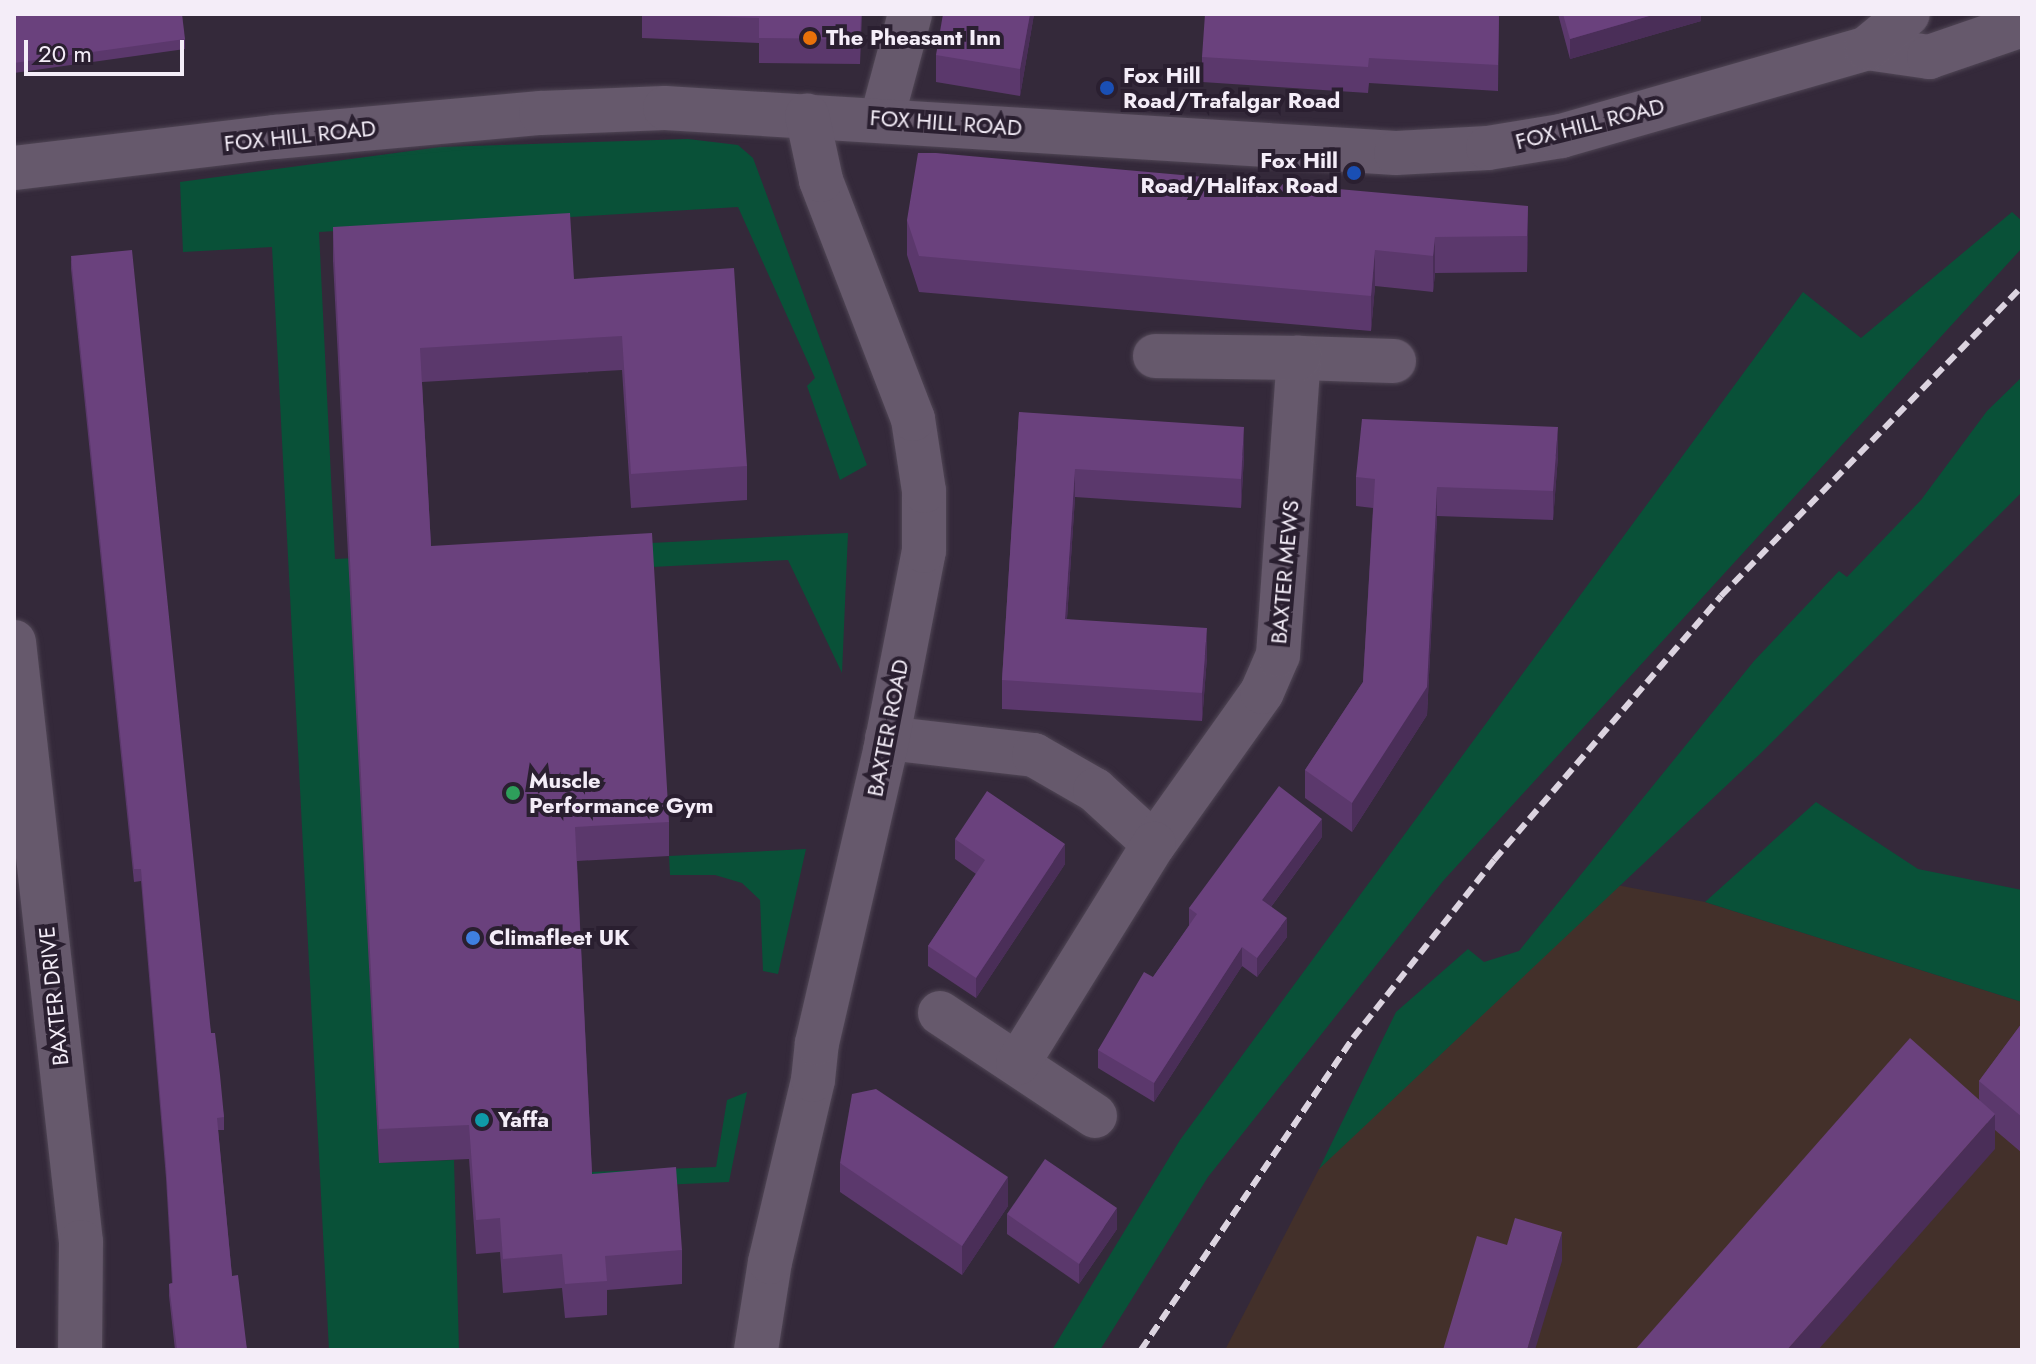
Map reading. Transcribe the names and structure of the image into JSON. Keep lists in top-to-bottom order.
{
  "streets": {
    "street": [
      "FOX HILL ROAD",
      "BAXTER MEWS",
      "BAXTER ROAD",
      "BAXTER DRIVE"
    ]
  },
  "crossings": [
    ["FOX HILL ROAD", "BAXTER ROAD"]
  ],
  "places": [
    "The Pheasant Inn",
    "Fox Hill Road/Trafalgar Road",
    "Fox Hill Road/Halifax Road",
    "Muscle Performance Gym",
    "Climafleet UK",
    "Yaffa"
  ],
  "scale_bar": "20 m"
}
